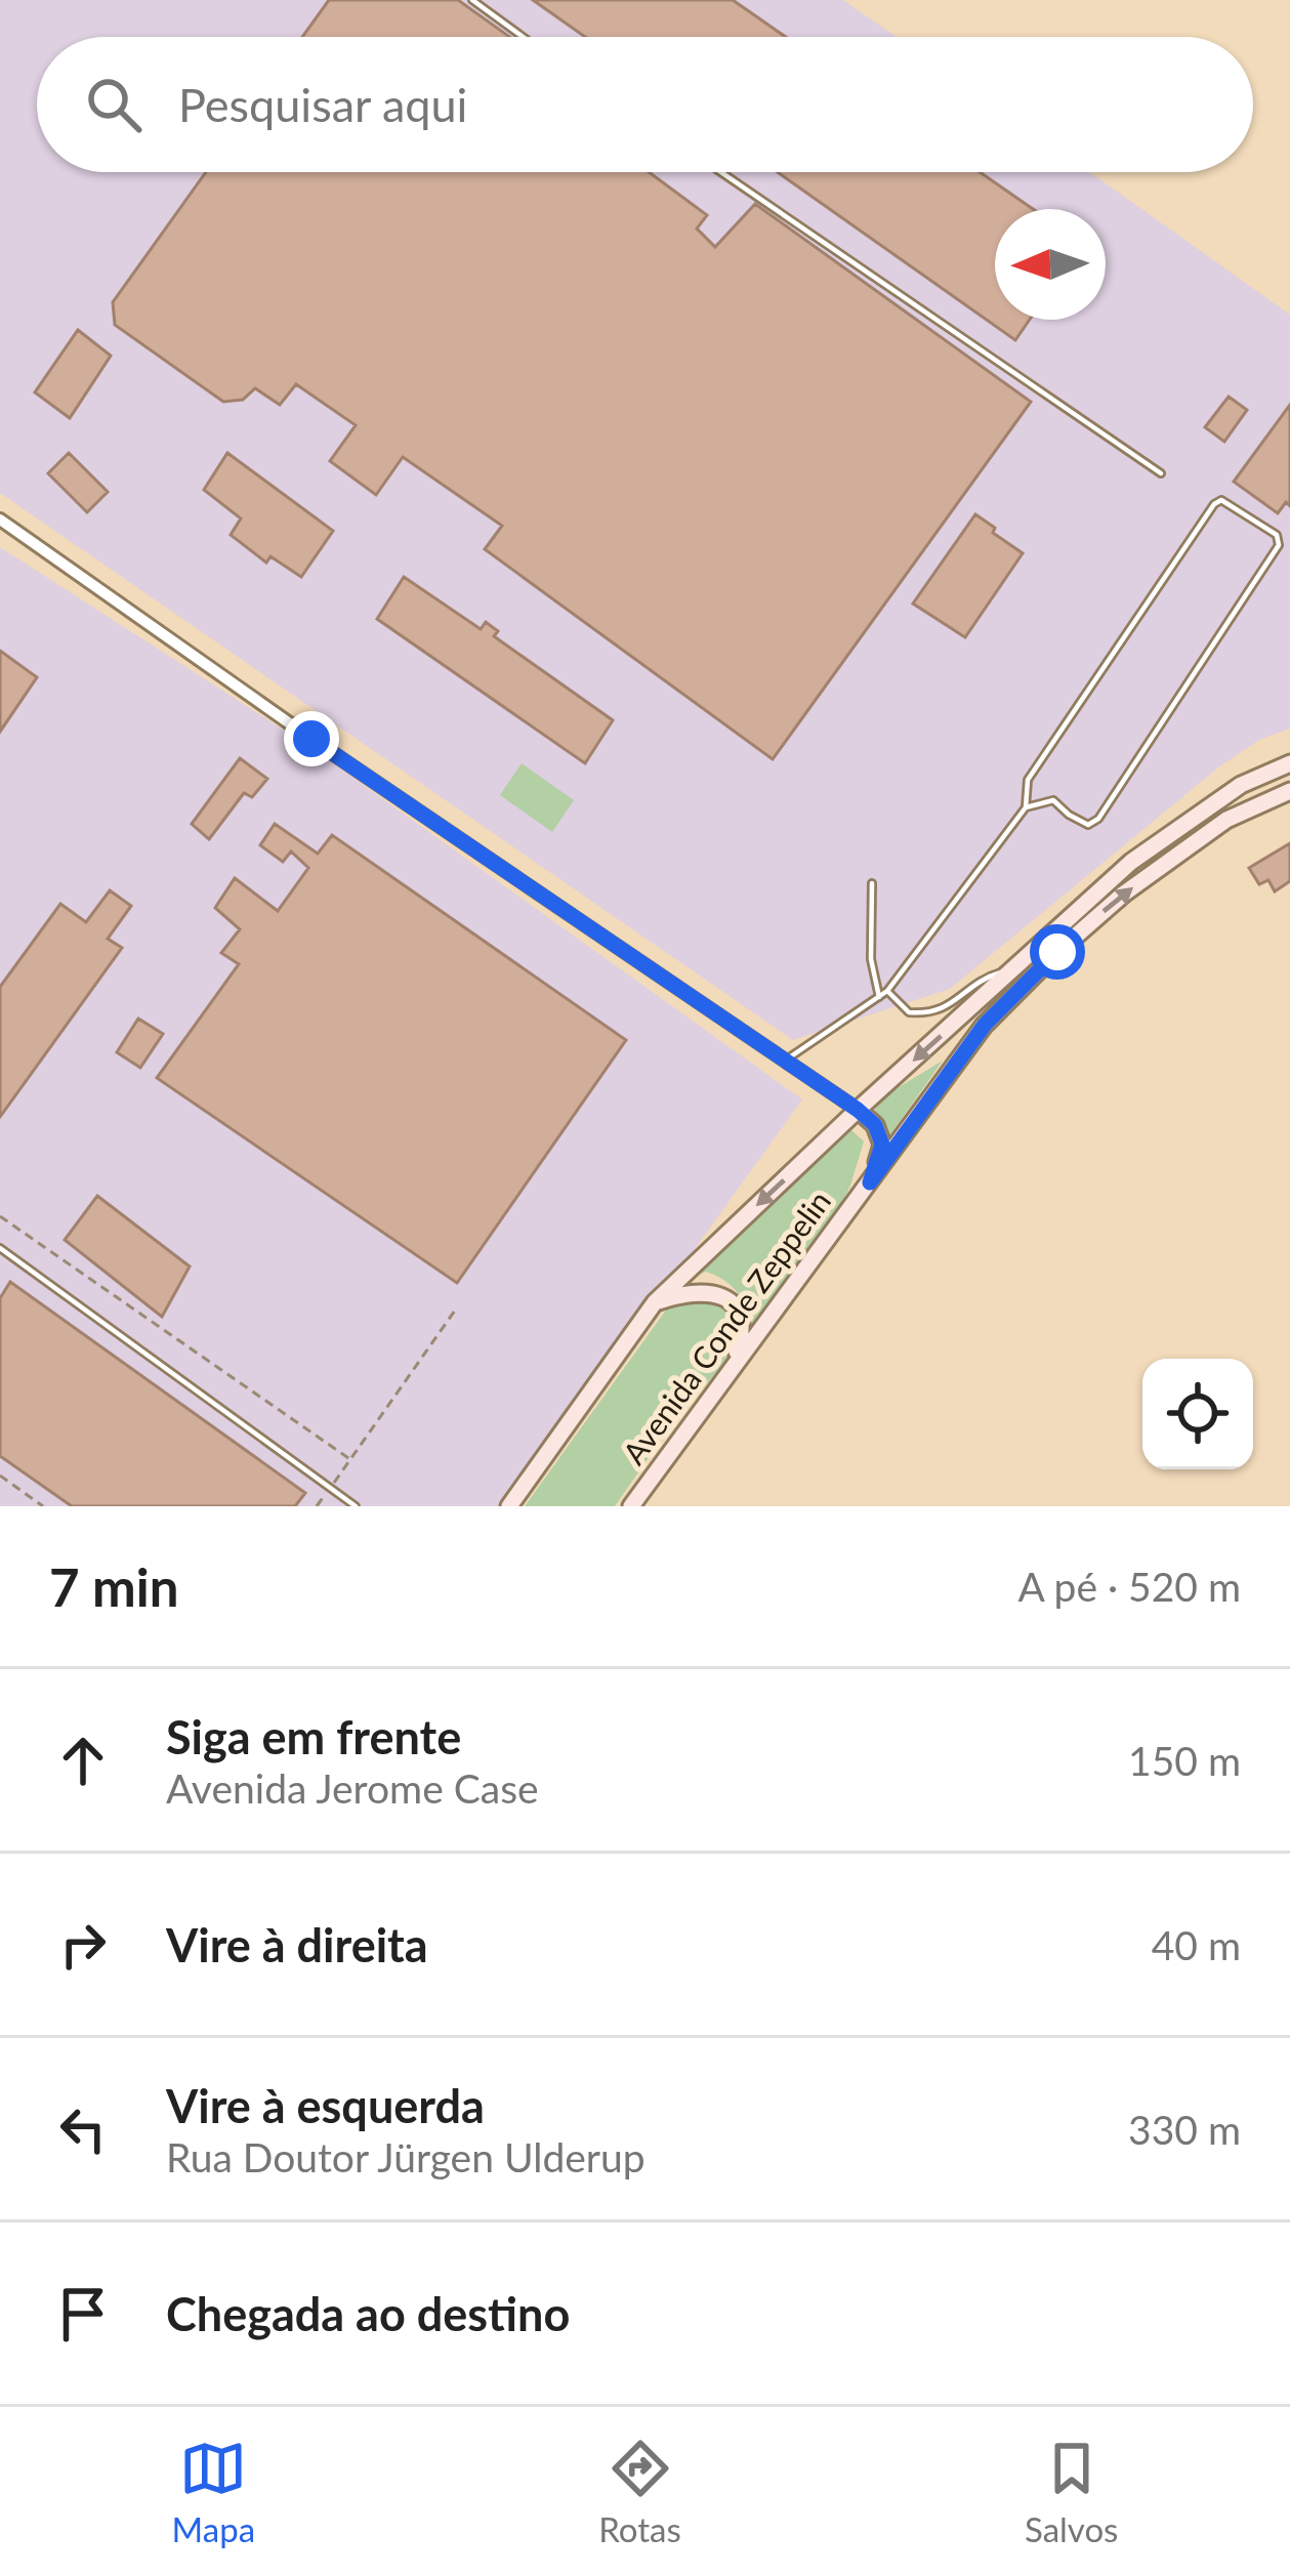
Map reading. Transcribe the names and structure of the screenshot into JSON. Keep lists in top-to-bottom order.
{
  "streets": {
    "main road": ["Avenida Conde Zeppelin"]
  },
  "north": "left",
  "page": {
    "search": "Pesquisar aqui",
    "heading": ["7 min", "A pé · 520 m"],
    "list": [
      ["Siga em frente", "Avenida Jerome Case", "150 m"],
      ["Vire à direita", "40 m"],
      ["Vire à esquerda", "Rua Doutor Jürgen Ulderup", "330 m"],
      "Chegada ao destino"
    ],
    "nav": ["Mapa", "Rotas", "Salvos"]
  }
}
